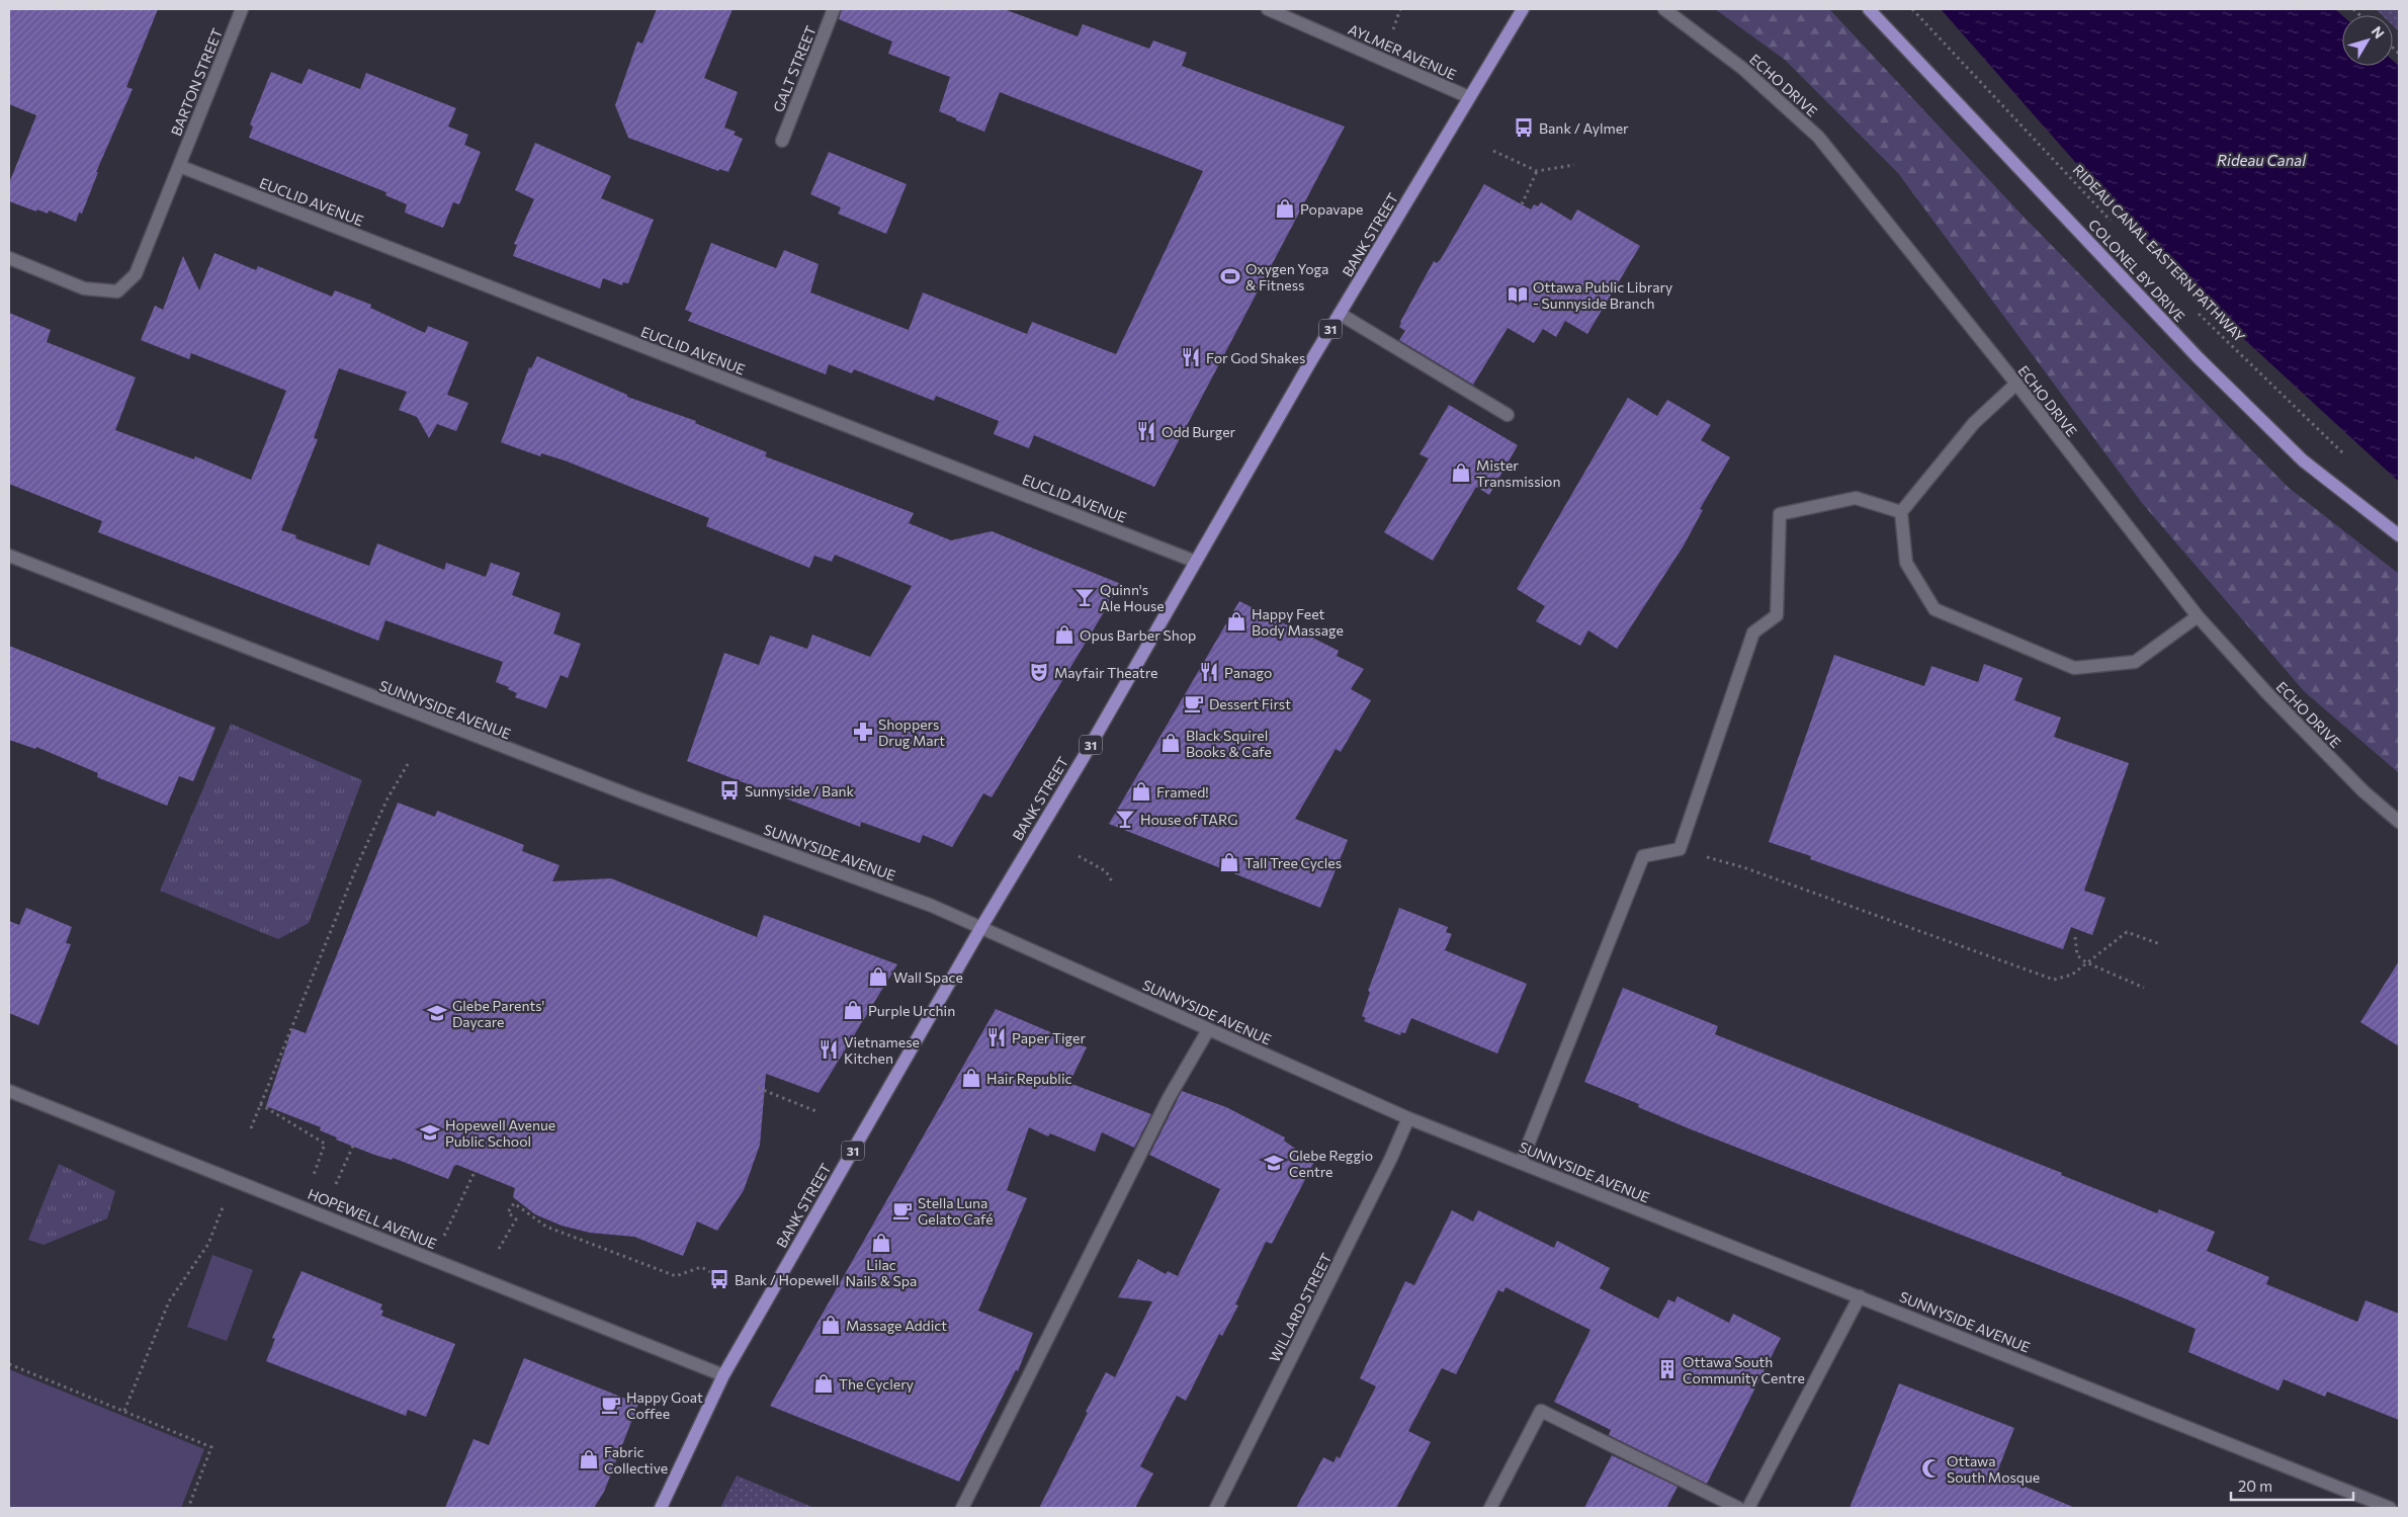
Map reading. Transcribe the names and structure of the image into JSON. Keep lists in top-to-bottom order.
{
  "streets": {
    "main road": ["BANK STREET", "COLONEL BY DRIVE", "31"],
    "street": [
      "AYLMER AVENUE",
      "GALT STREET",
      "BARTON STREET",
      "ECHO DRIVE",
      "EUCLID AVENUE",
      "SUNNYSIDE AVENUE",
      "HOPEWELL AVENUE",
      "WILLARD STREET"
    ],
    "path": ["RIDEAU CANAL EASTERN PATHWAY"]
  },
  "crossings": [
    ["AYLMER AVENUE", "BANK STREET"],
    ["BARTON STREET", "EUCLID AVENUE"],
    ["EUCLID AVENUE", "BANK STREET"],
    ["BANK STREET", "SUNNYSIDE AVENUE"],
    ["BANK STREET", "HOPEWELL AVENUE"],
    ["SUNNYSIDE AVENUE", "WILLARD STREET"]
  ],
  "water": ["Rideau Canal"],
  "places": {
    "bus stop": ["Bank / Aylmer", "Sunnyside / Bank", "Bank / Hopewell"],
    "shop": [
      "Popavape",
      "Mister Transmission",
      "Happy Feet Body Massage",
      "Opus Barber Shop",
      "Black Squirel Books & Cafe",
      "Framed!",
      "Tall Tree Cycles",
      "Wall Space",
      "Purple Urchin",
      "Hair Republic",
      "Lilac Nails & Spa",
      "Massage Addict",
      "The Cyclery",
      "Fabric Collective"
    ],
    "sports": ["Oxygen Yoga & Fitness"],
    "library": ["Ottawa Public Library - Sunnyside Branch"],
    "restaurant": [
      "For God Shakes",
      "Odd Burger",
      "Panago",
      "Paper Tiger",
      "Vietnamese Kitchen"
    ],
    "bar": ["Quinn's Ale House", "House of TARG"],
    "theatre": ["Mayfair Theatre"],
    "cafe": ["Dessert First", "Stella Luna Gelato Café", "Happy Goat Coffee"],
    "pharmacy": ["Shoppers Drug Mart"],
    "school or university": ["Glebe Parents' Daycare", "Hopewell Avenue Public School", "Glebe Reggio Centre"],
    "building": ["Ottawa South Community Centre"],
    "mosque": ["Ottawa South Mosque"]
  },
  "scale_bar": "20 m",
  "north": "top right"
}
